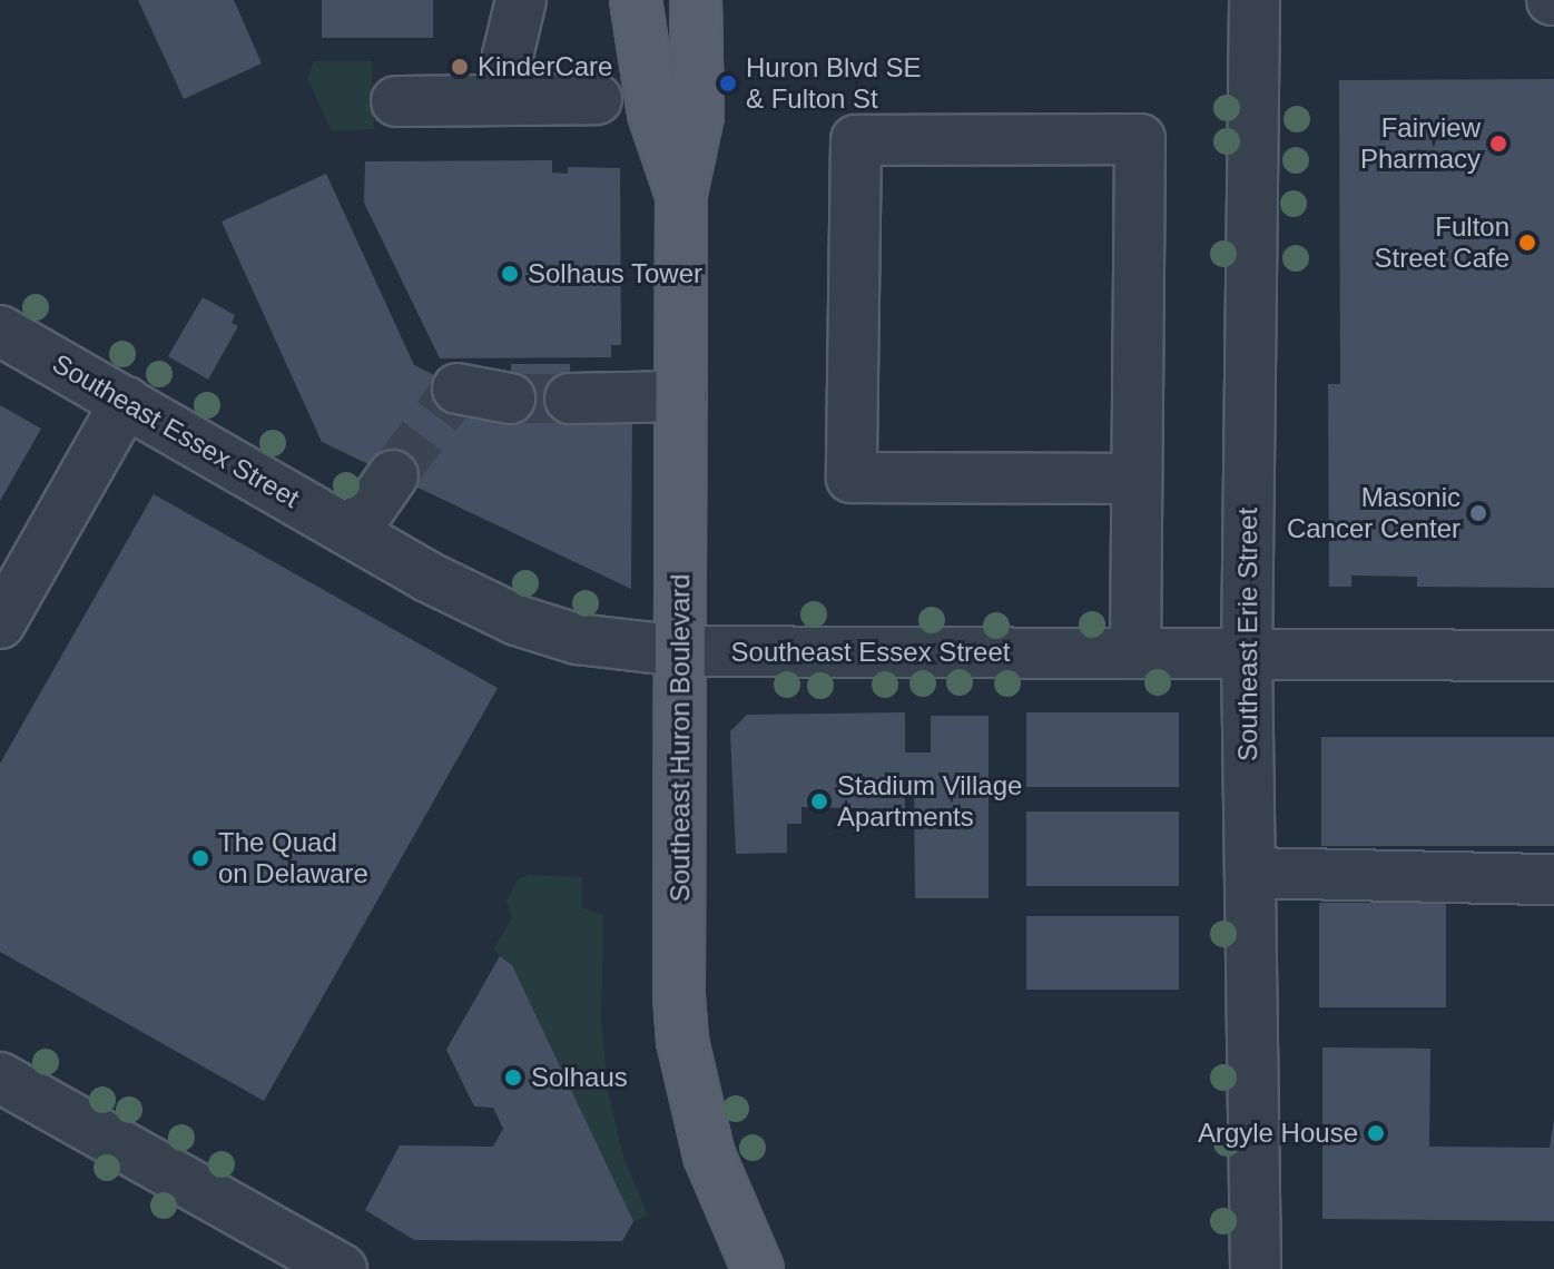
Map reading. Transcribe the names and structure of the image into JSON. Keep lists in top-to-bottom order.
{
  "streets": {
    "main road": ["Southeast Huron Boulevard"],
    "street": ["Southeast Essex Street", "Southeast Erie Street"]
  },
  "crossings": [
    ["Southeast Essex Street", "Southeast Erie Street"],
    ["Southeast Essex Street", "Southeast Huron Boulevard"]
  ],
  "places": [
    "KinderCare",
    "Huron Blvd SE & Fulton St",
    "Fairview Pharmacy",
    "Fulton Street Cafe",
    "Solhaus Tower",
    "Masonic Cancer Center",
    "Stadium Village Apartments",
    "The Quad on Delaware",
    "Solhaus",
    "Argyle House"
  ]
}
